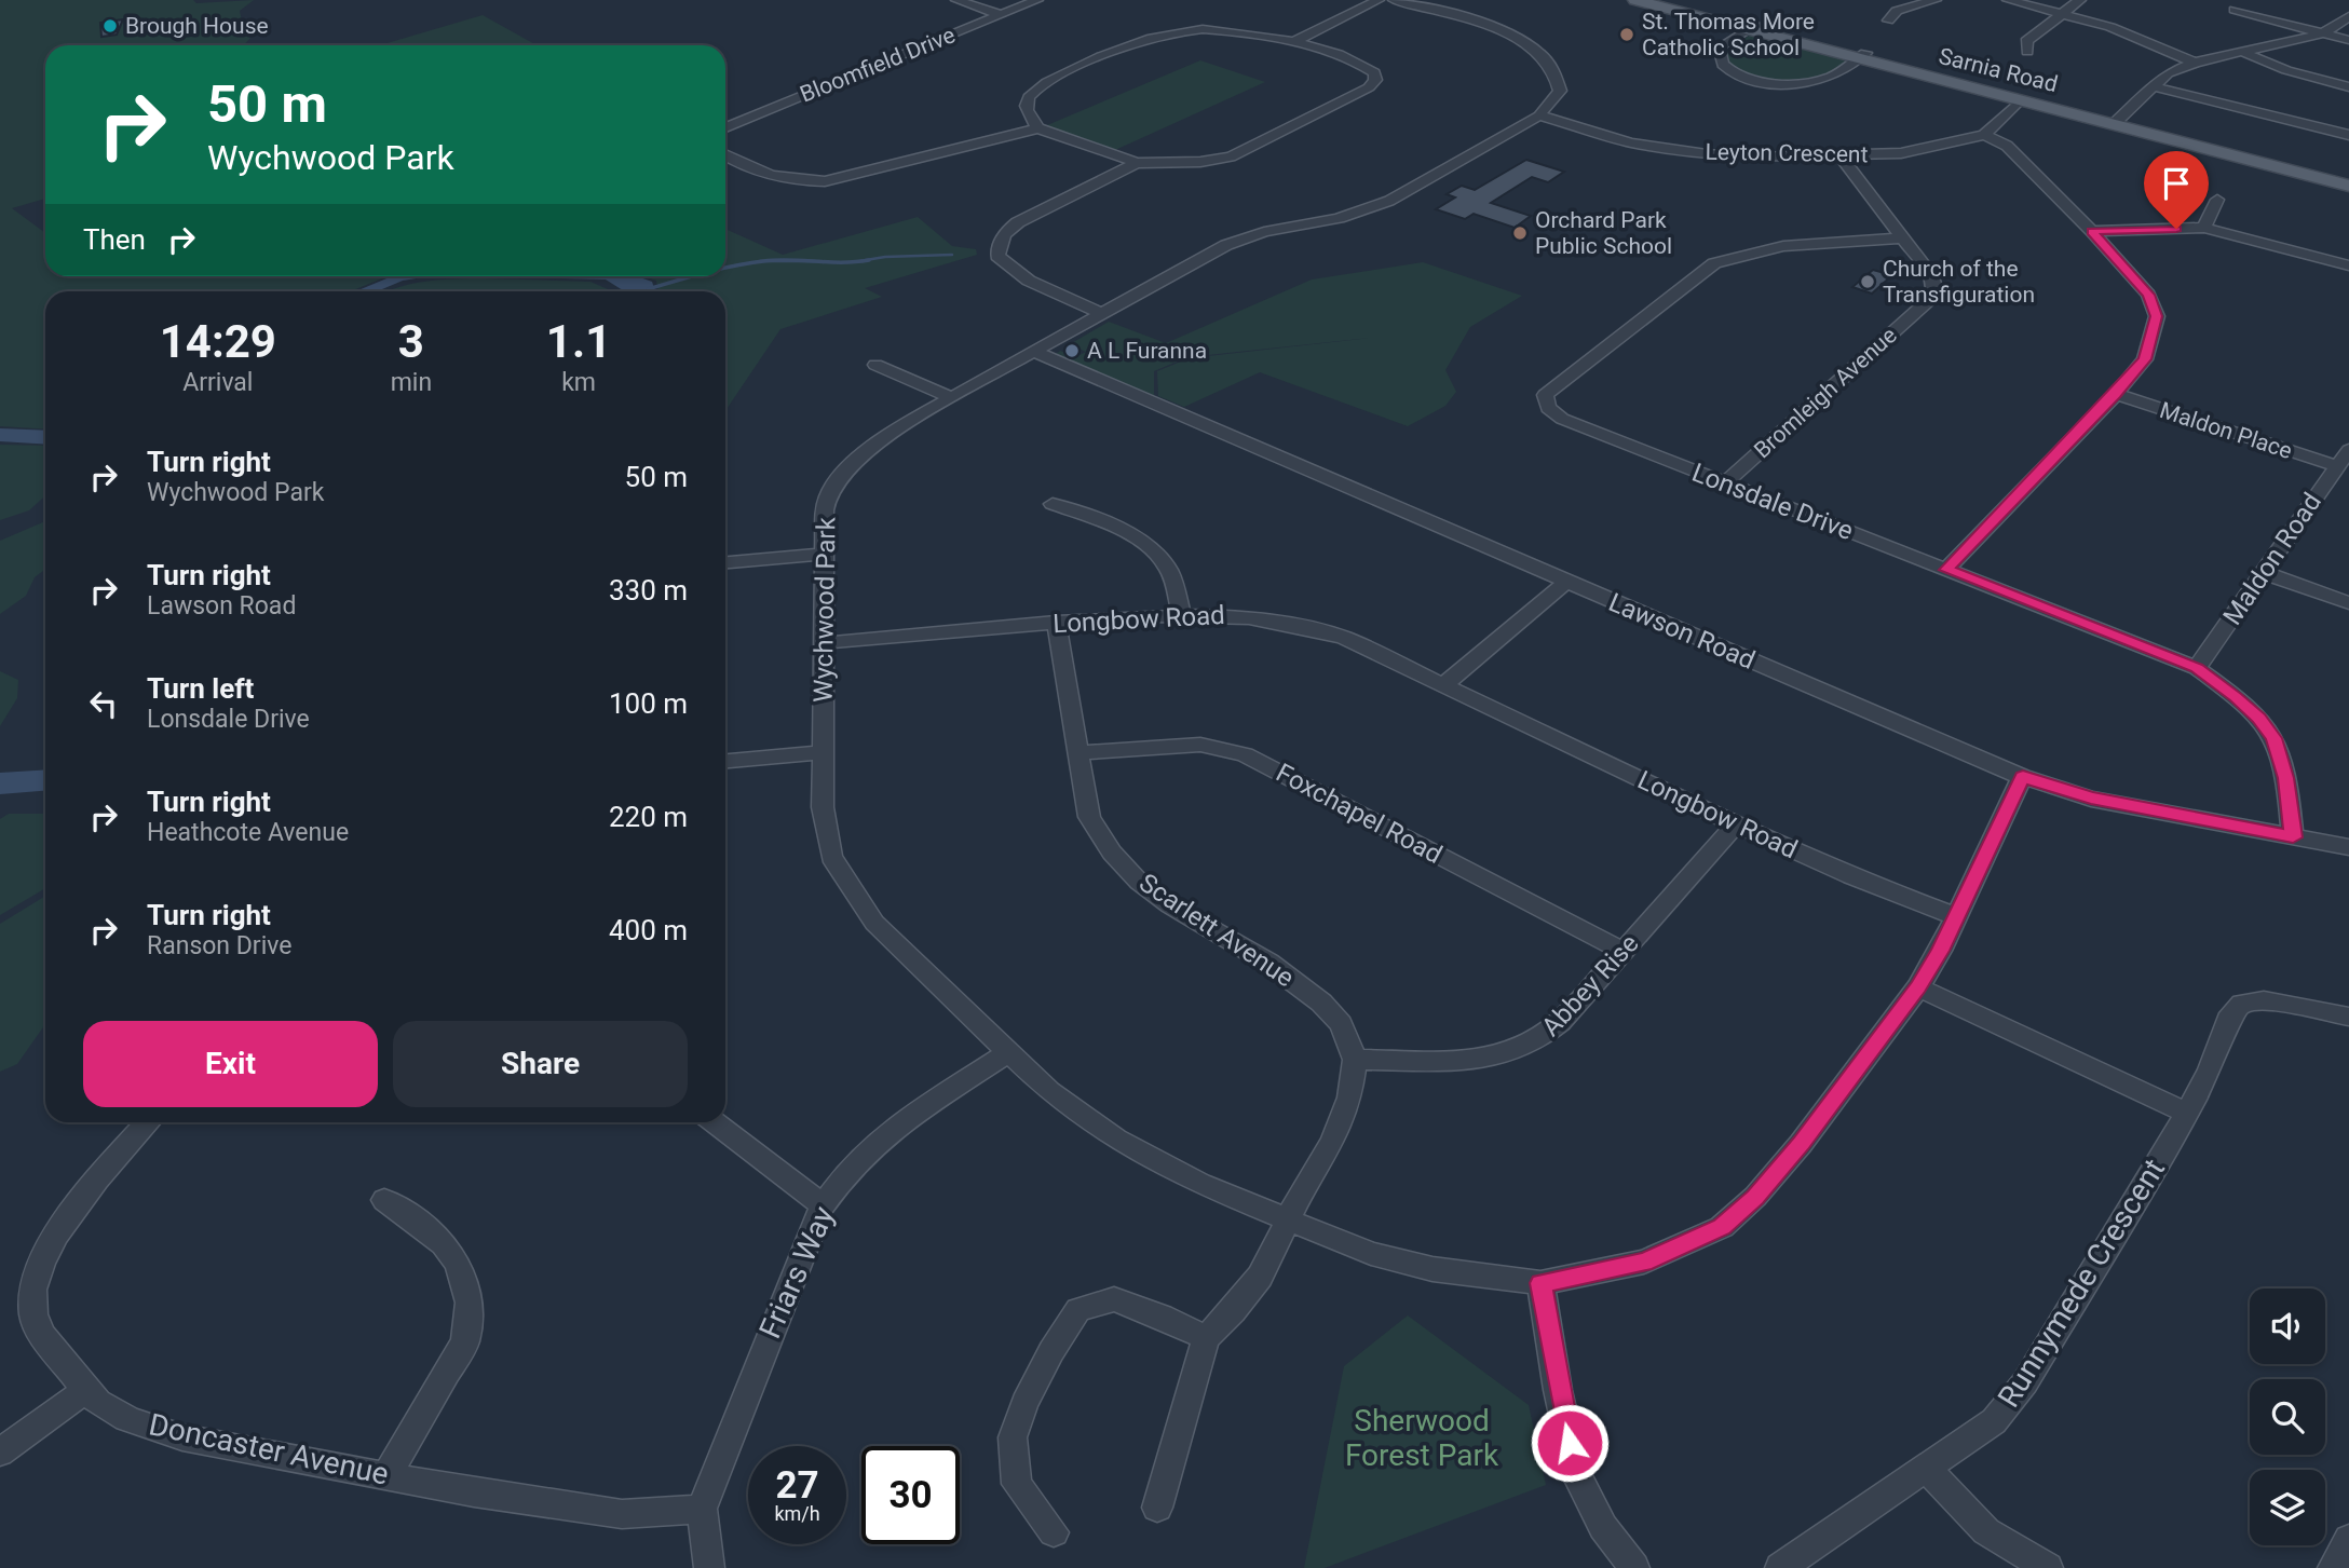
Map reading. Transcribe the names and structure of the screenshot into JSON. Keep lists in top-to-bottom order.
{
  "streets": {
    "main road": ["Sarnia Road"],
    "street": [
      "Bloomfield Drive",
      "Leyton Crescent",
      "Bromleigh Avenue",
      "Maldon Place",
      "Lonsdale Drive",
      "Maldon Road",
      "Wychwood Park",
      "Longbow Road",
      "Lawson Road",
      "Foxchapel Road",
      "Scarlett Avenue",
      "Abbey Rise",
      "Friars Way",
      "Runnymede Crescent",
      "Doncaster Avenue"
    ]
  },
  "crossings": [
    ["Leyton Crescent", "Bromleigh Avenue"],
    ["Leyton Crescent", "Wychwood Park"],
    ["Bromleigh Avenue", "Lonsdale Drive"],
    ["Maldon Place", "Maldon Road"],
    ["Lonsdale Drive", "Maldon Road"],
    ["Lonsdale Drive", "Lawson Road"],
    ["Wychwood Park", "Longbow Road"],
    ["Wychwood Park", "Lawson Road"],
    ["Wychwood Park", "Scarlett Avenue"],
    ["Wychwood Park", "Friars Way"],
    ["Longbow Road", "Scarlett Avenue"],
    ["Longbow Road", "Abbey Rise"],
    ["Foxchapel Road", "Scarlett Avenue"],
    ["Foxchapel Road", "Abbey Rise"],
    ["Scarlett Avenue", "Abbey Rise"],
    ["Friars Way", "Doncaster Avenue"]
  ],
  "parks": ["Sherwood Forest Park"],
  "places": [
    "Brough House",
    "St. Thomas More Catholic School",
    "Orchard Park Public School",
    "Church of the Transfiguration",
    "A L Furanna"
  ],
  "page": {
    "turn": ["50 m", "Wychwood Park"],
    "then": "Then",
    "eta": [
      "14:29",
      "Arrival",
      "3",
      "min",
      "1.1",
      "km"
    ],
    "list": [
      {
        "name": "Turn right",
        "note": "Wychwood Park",
        "value": "50 m"
      },
      {
        "name": "Turn right",
        "note": "Lawson Road",
        "value": "330 m"
      },
      {
        "name": "Turn left",
        "note": "Lonsdale Drive",
        "value": "100 m"
      },
      {
        "name": "Turn right",
        "note": "Heathcote Avenue",
        "value": "220 m"
      },
      {
        "name": "Turn right",
        "note": "Ranson Drive",
        "value": "400 m"
      }
    ],
    "buttons": ["Exit", "Share"],
    "speed": "27 km/h",
    "limit": "30"
  }
}
